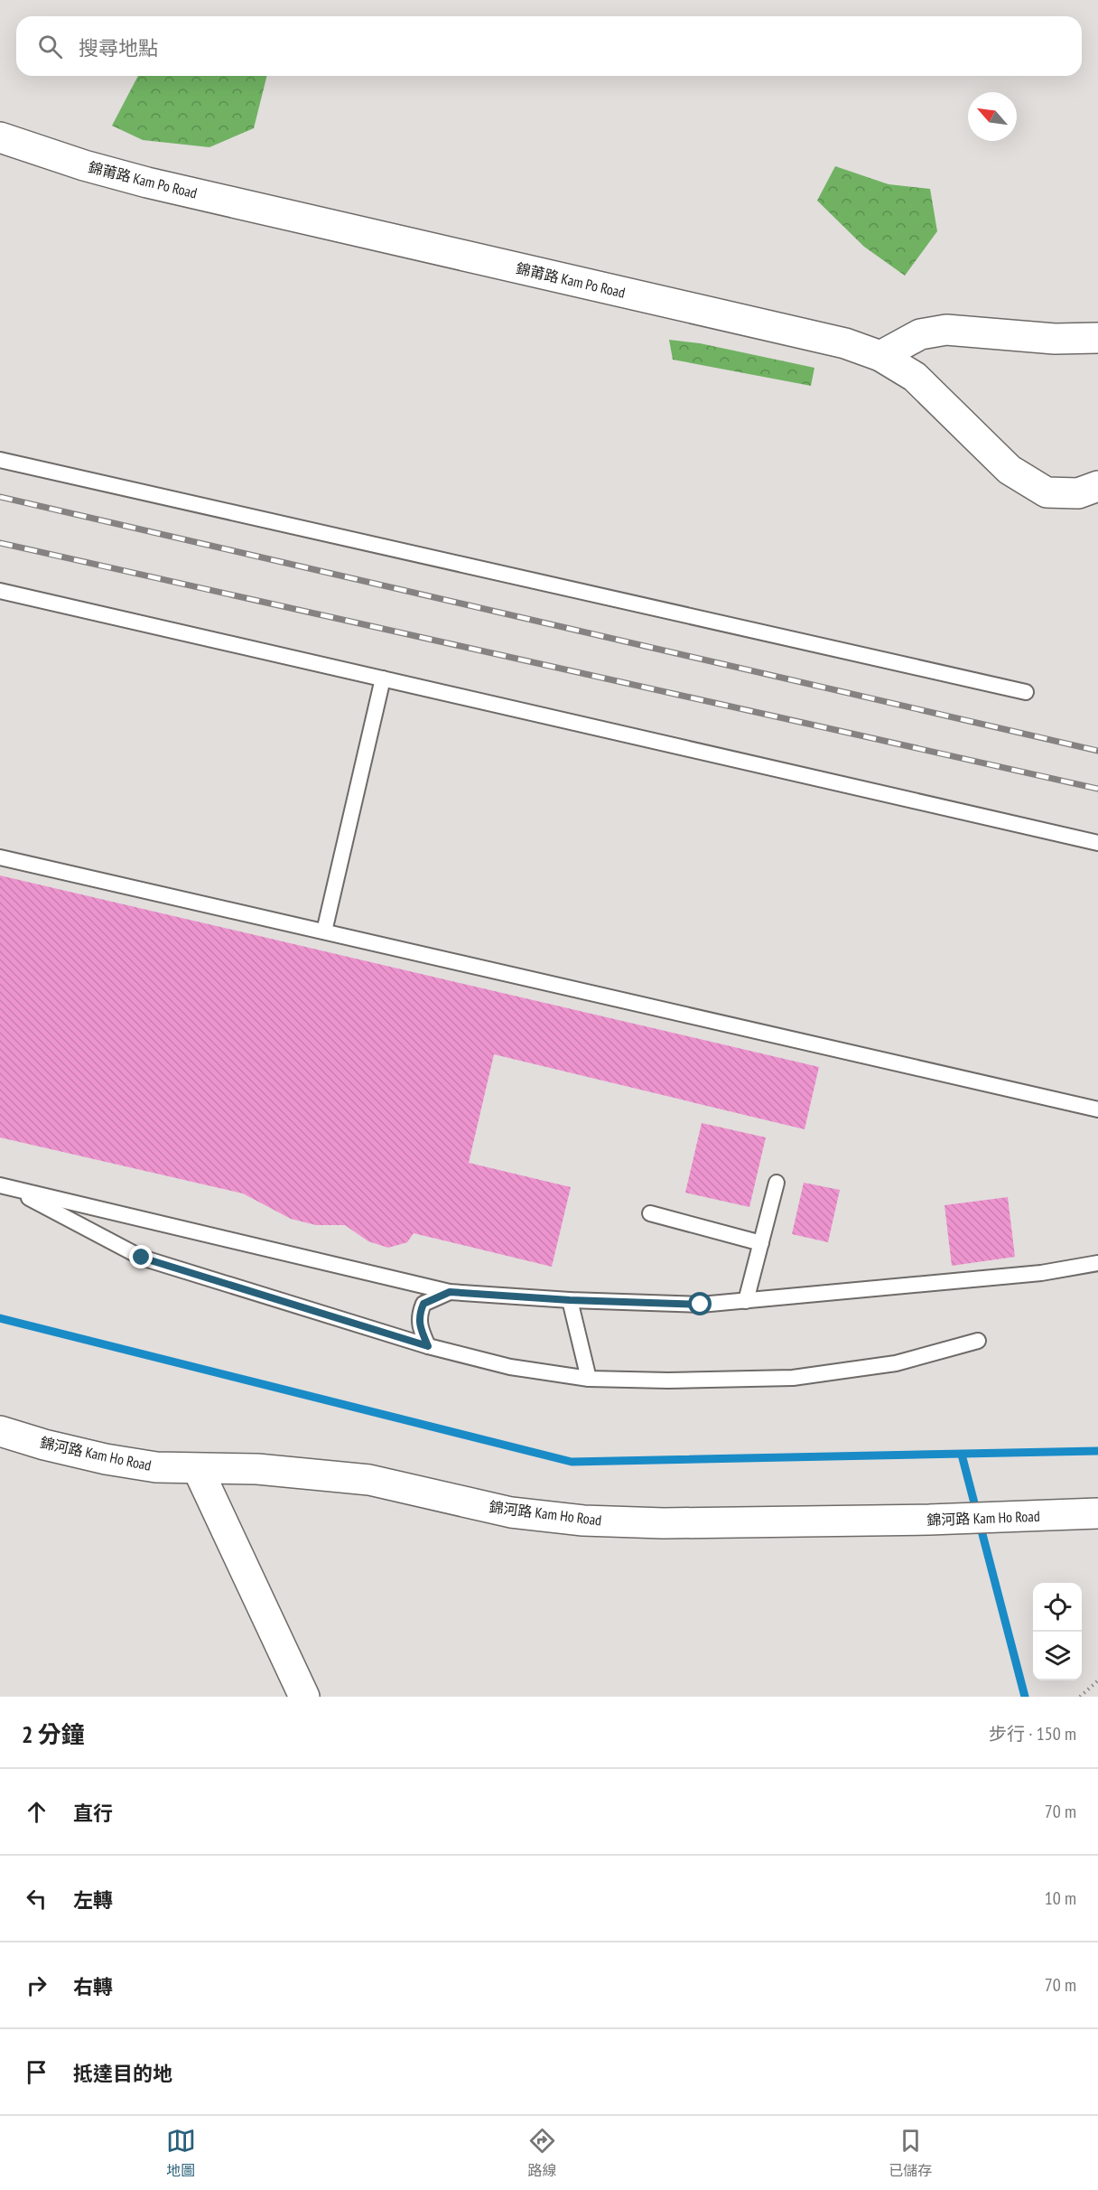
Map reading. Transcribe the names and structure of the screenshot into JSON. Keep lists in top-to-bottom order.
{
  "streets": {
    "street": ["錦莆路 Kam Po Road", "錦河路 Kam Ho Road"]
  },
  "north": "top left",
  "page": {
    "search": "搜尋地點",
    "heading": ["2 分鐘", "步行 · 150 m"],
    "list": [
      ["直行", "70 m"],
      ["左轉", "10 m"],
      ["右轉", "70 m"],
      "抵達目的地"
    ],
    "nav": ["地圖", "路線", "已儲存"]
  }
}
